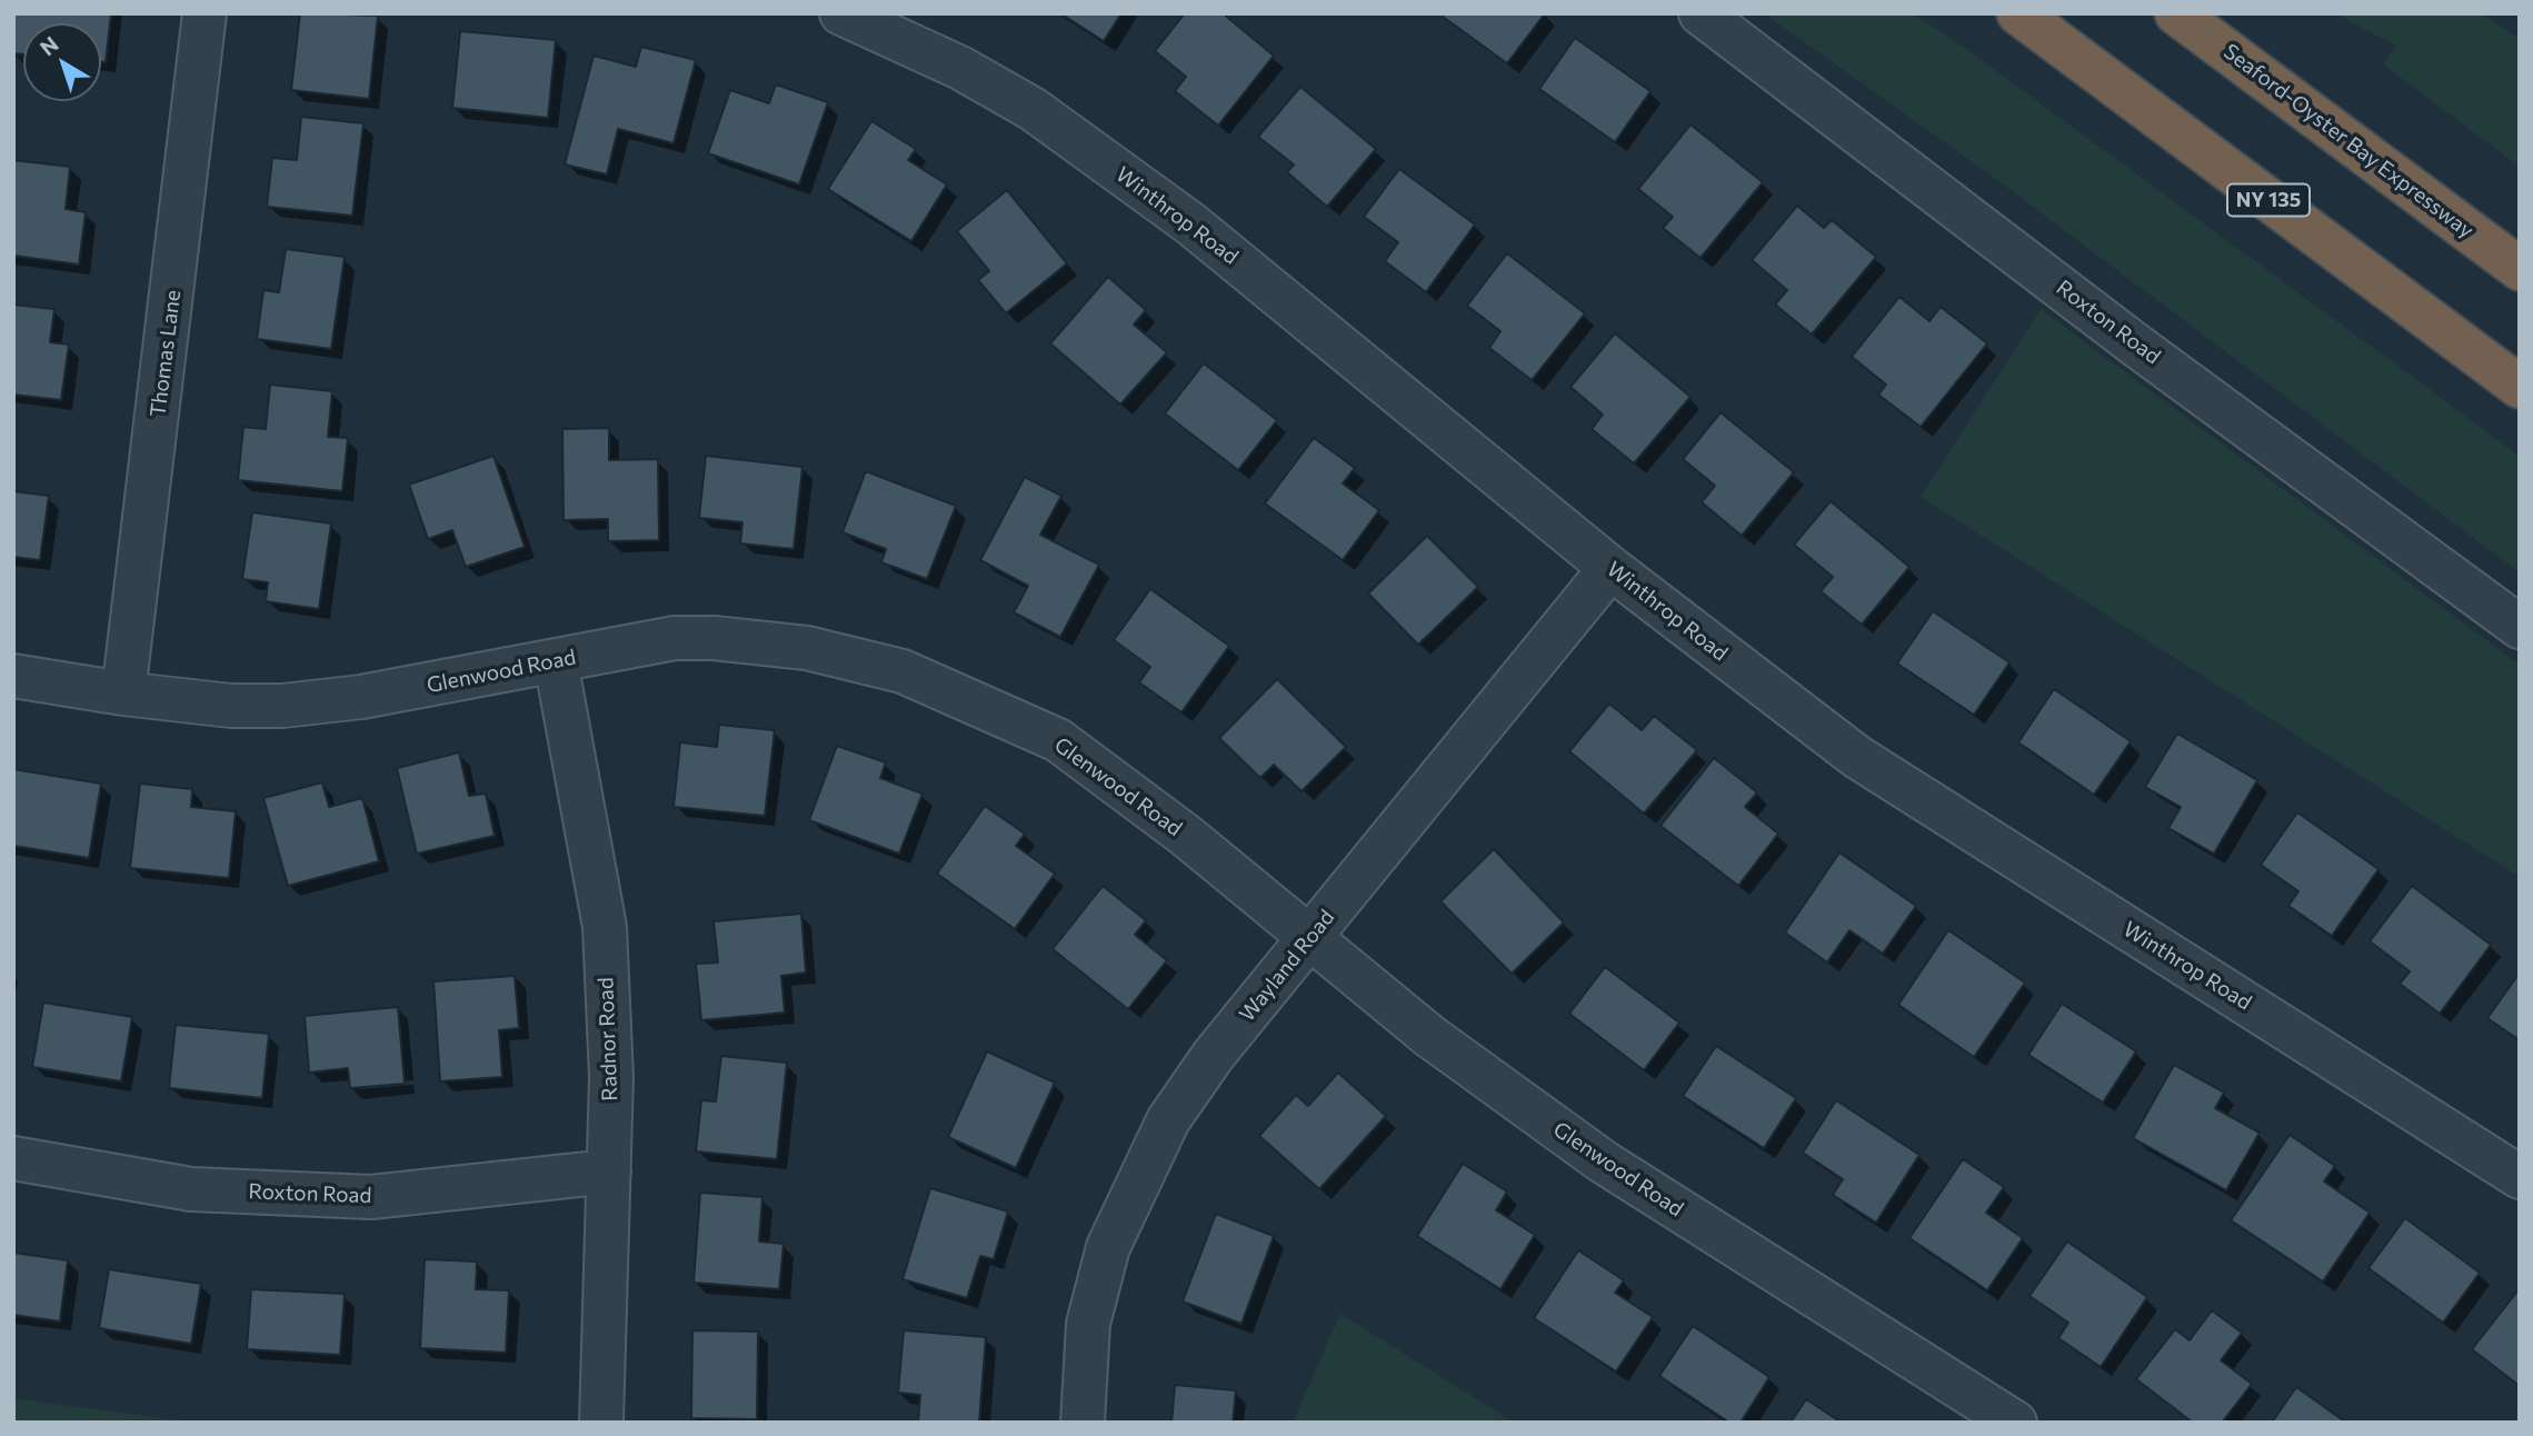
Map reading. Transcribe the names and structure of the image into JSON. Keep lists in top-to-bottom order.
{
  "streets": {
    "highway": ["Seaford-Oyster Bay Expressway", "NY 135"],
    "street": [
      "Winthrop Road",
      "Roxton Road",
      "Thomas Lane",
      "Glenwood Road",
      "Wayland Road",
      "Radnor Road"
    ]
  },
  "crossings": [
    ["Winthrop Road", "Wayland Road"],
    ["Roxton Road", "Radnor Road"],
    ["Thomas Lane", "Glenwood Road"],
    ["Glenwood Road", "Wayland Road"],
    ["Glenwood Road", "Radnor Road"]
  ],
  "north": "top left"
}
